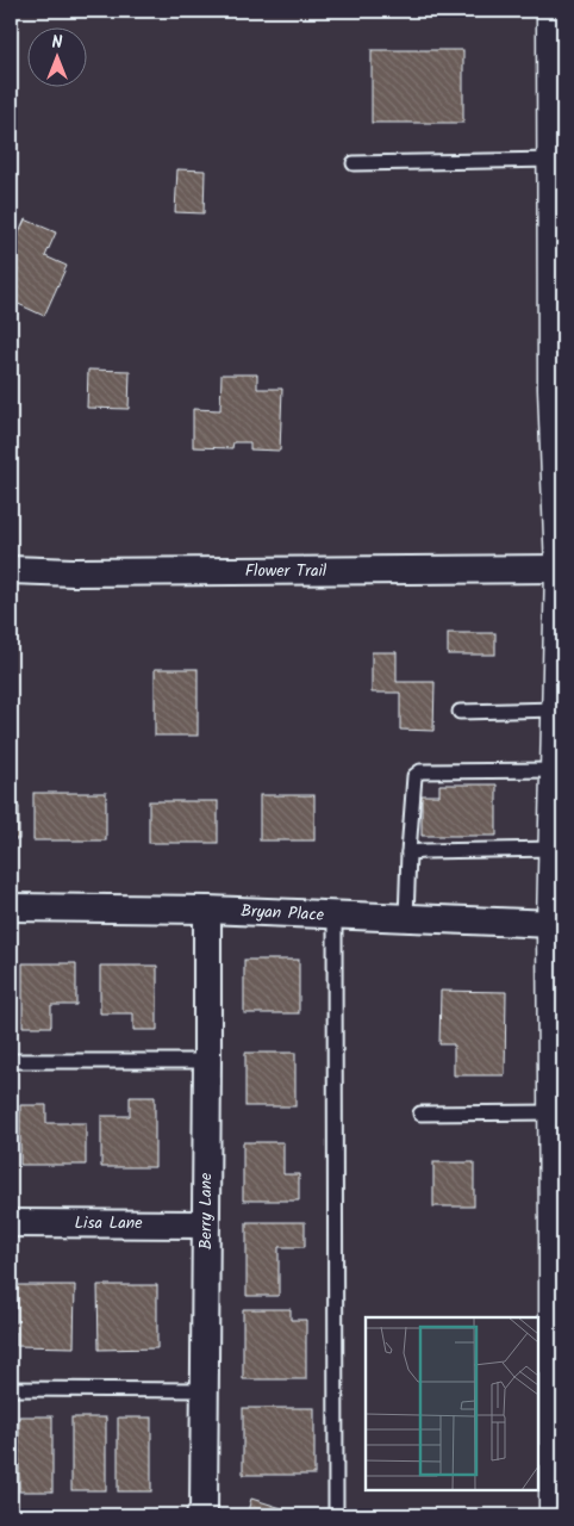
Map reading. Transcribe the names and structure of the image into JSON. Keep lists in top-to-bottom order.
{
  "streets": {
    "street": [
      "Flower Trail",
      "Bryan Place",
      "Berry Lane",
      "Lisa Lane"
    ]
  },
  "crossings": [
    ["Bryan Place", "Berry Lane"],
    ["Berry Lane", "Lisa Lane"]
  ],
  "north": "top"
}
